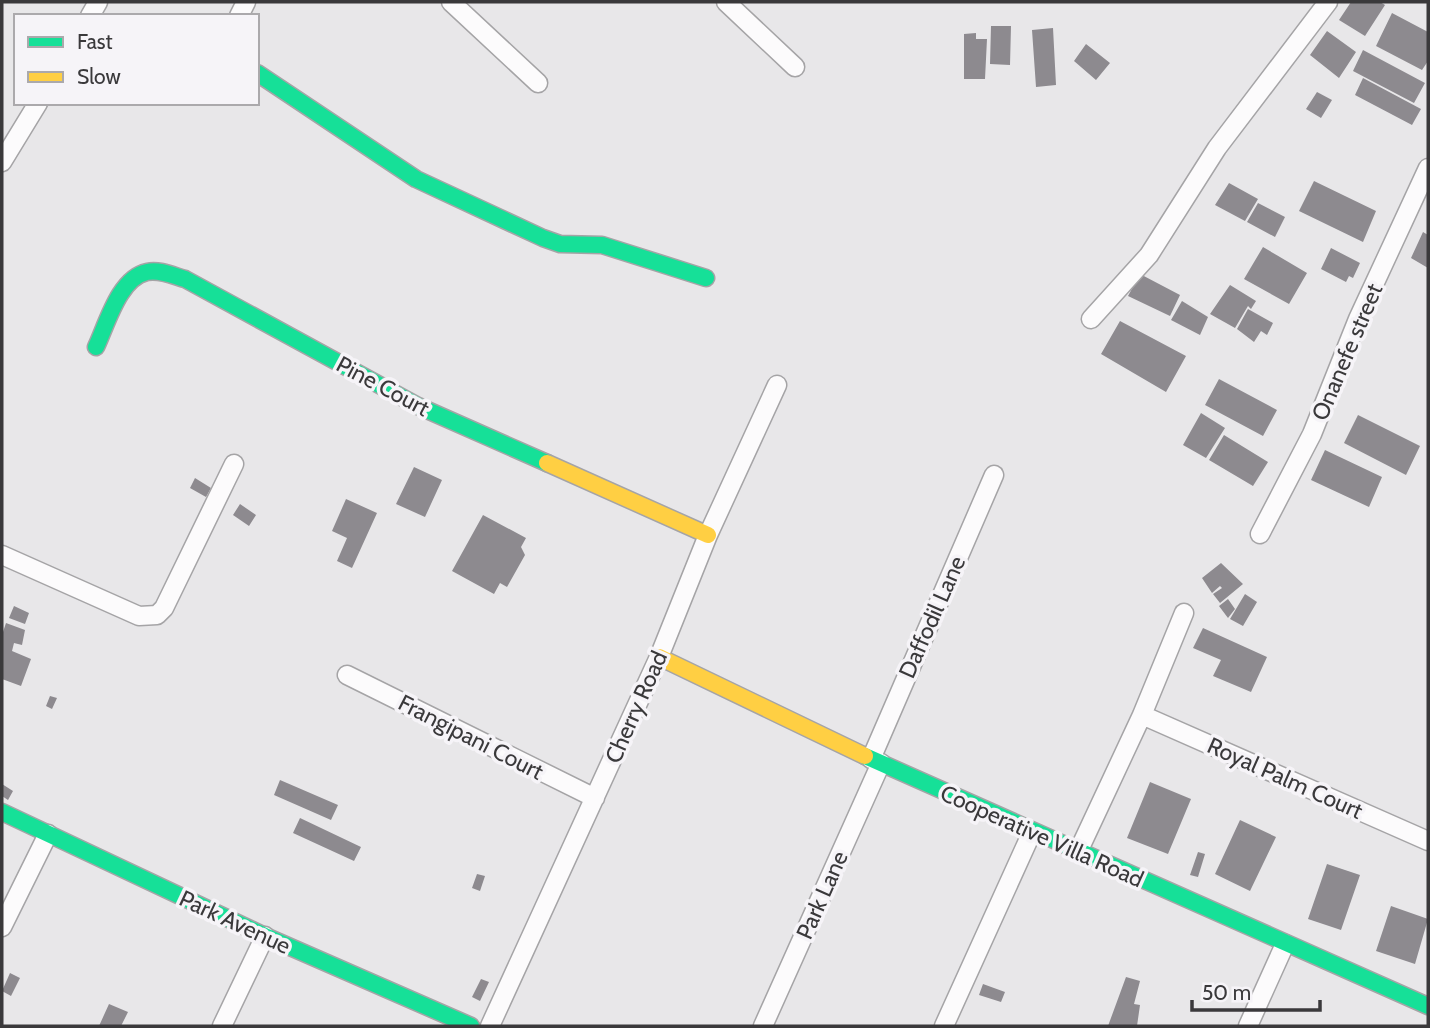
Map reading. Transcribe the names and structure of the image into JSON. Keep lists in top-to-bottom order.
{
  "streets": {
    "street": [
      "Onanefe street",
      "Pine Court",
      "Daffodil Lane",
      "Cherry Road",
      "Frangipani Court",
      "Royal Palm Court",
      "Cooperative Villa Road",
      "Park Lane",
      "Park Avenue"
    ]
  },
  "crossings": [
    ["Pine Court", "Cherry Road"],
    ["Daffodil Lane", "Cooperative Villa Road"],
    ["Daffodil Lane", "Park Lane"],
    ["Cherry Road", "Frangipani Court"],
    ["Cherry Road", "Cooperative Villa Road"],
    ["Cooperative Villa Road", "Park Lane"]
  ],
  "legend": ["Fast", "Slow"],
  "scale_bar": "50 m"
}
